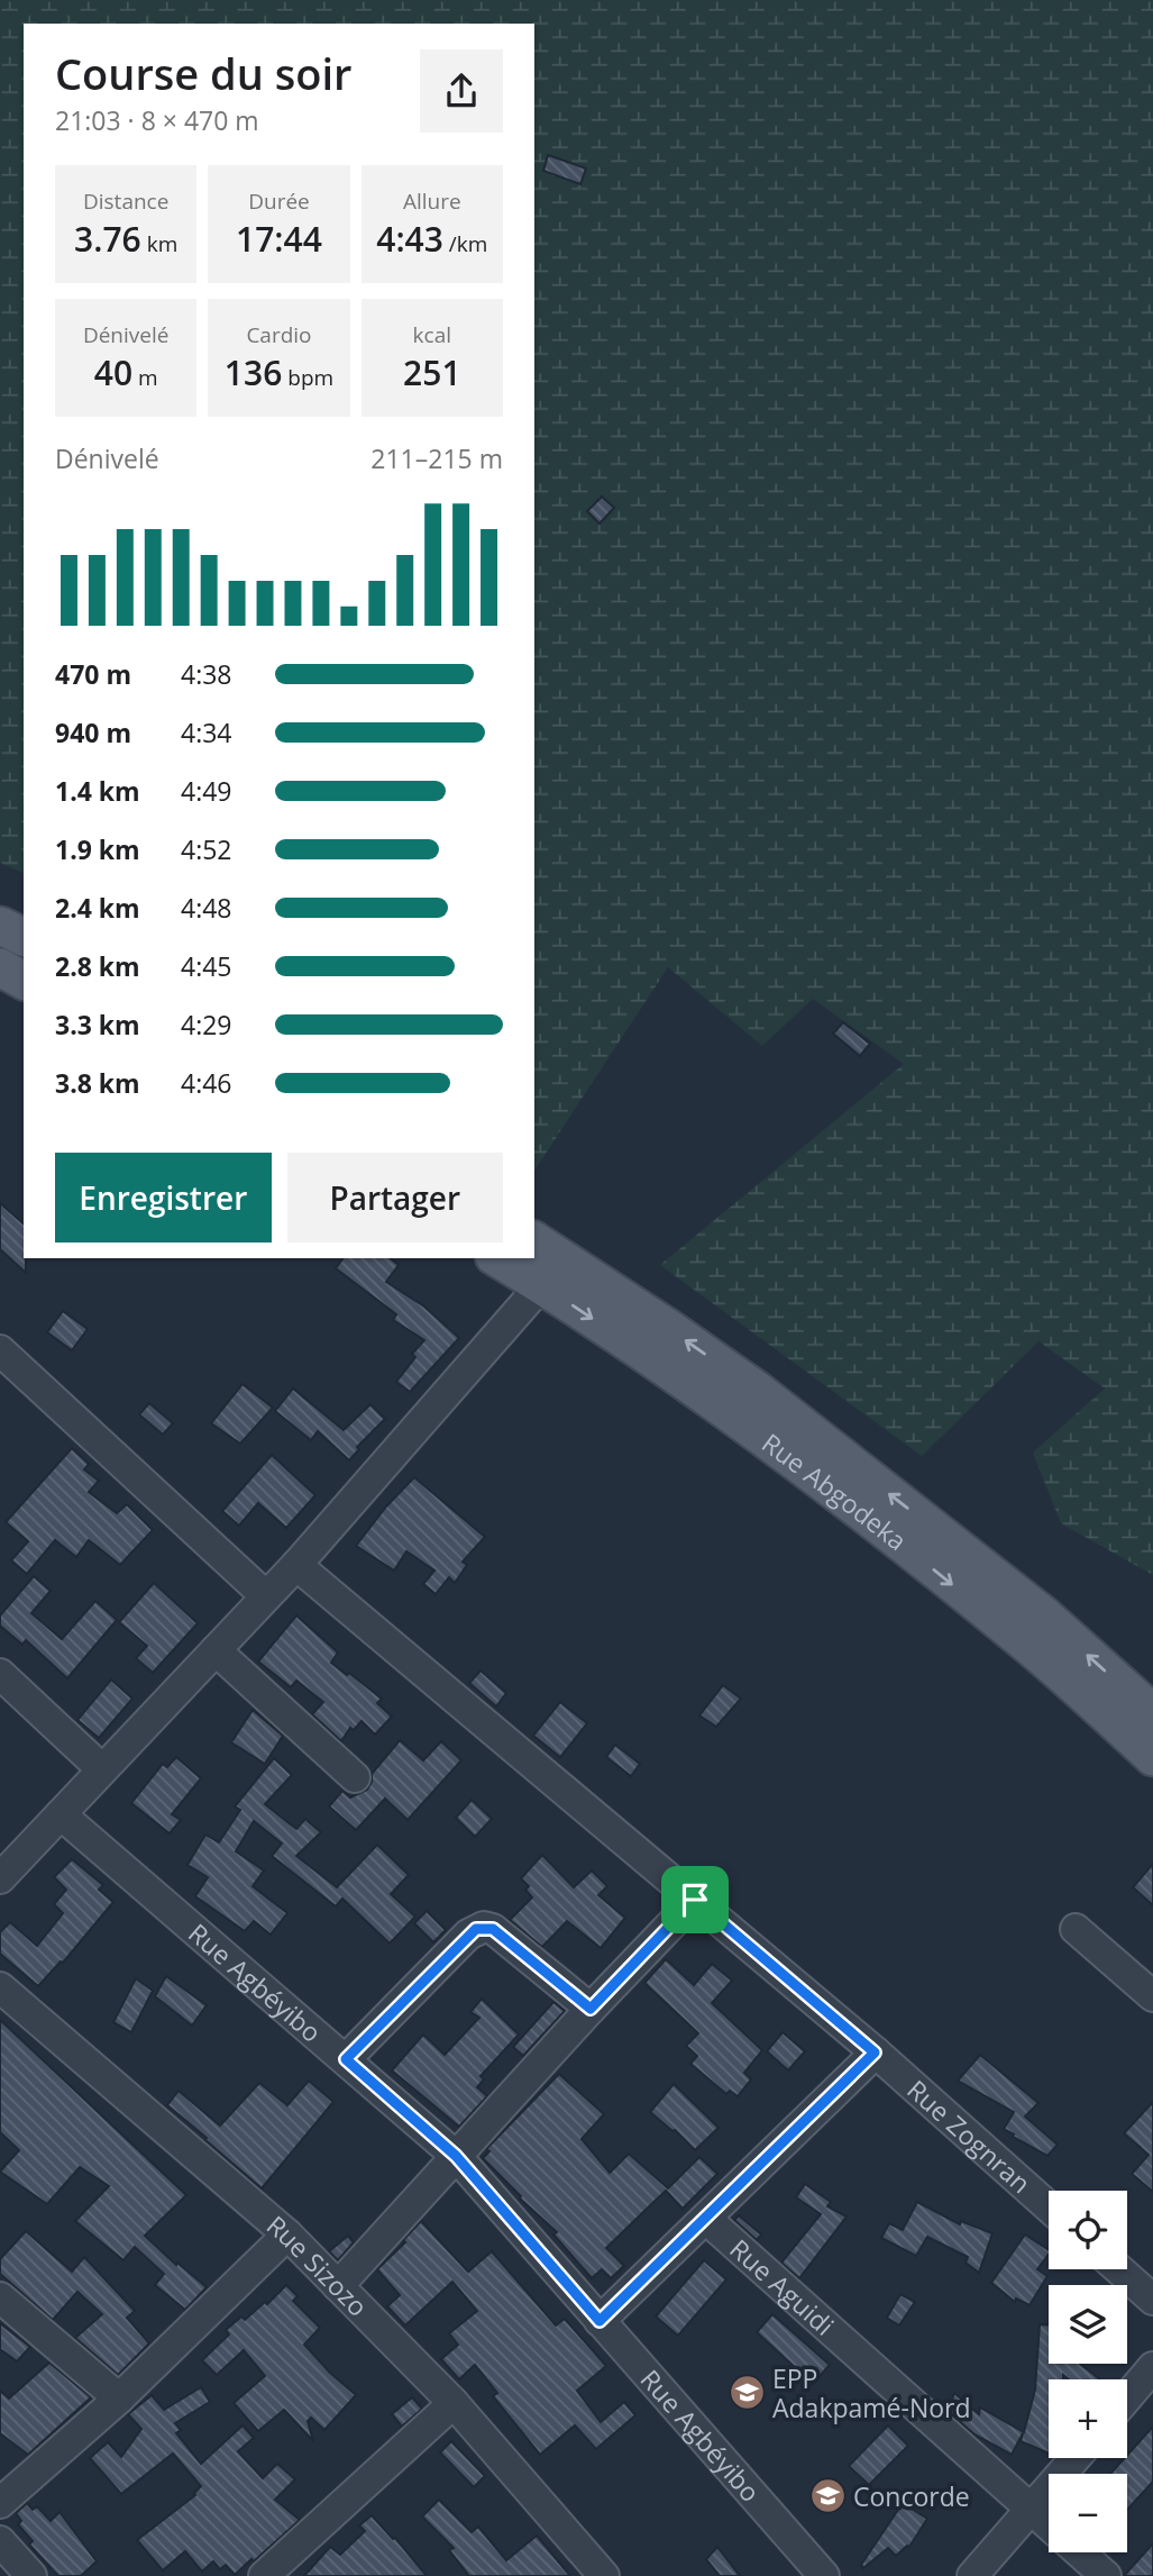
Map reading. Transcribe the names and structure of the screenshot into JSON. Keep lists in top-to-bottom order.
{
  "streets": {
    "main road": ["Rue Abgodeka"],
    "street": [
      "Rue Agbéyibo",
      "Rue Zognran",
      "Rue Sizozo",
      "Rue Aguidi"
    ]
  },
  "places": {
    "school or university": ["EPP Adakpamé-Nord", "Concorde"]
  },
  "page": {
    "heading": ["Course du soir", "21:03 · 8 × 470 m"],
    "stats": [
      ["Distance", "3.76 km"],
      ["Durée", "17:44"],
      ["Allure", "4:43 /km"],
      ["Dénivelé", "40 m"],
      ["Cardio", "136 bpm"],
      ["kcal", "251"]
    ],
    "chart": ["Dénivelé", "211–215 m"],
    "list": [
      {
        "name": "470 m",
        "note": "4:38"
      },
      {
        "name": "940 m",
        "note": "4:34"
      },
      {
        "name": "1.4 km",
        "note": "4:49"
      },
      {
        "name": "1.9 km",
        "note": "4:52"
      },
      {
        "name": "2.4 km",
        "note": "4:48"
      },
      {
        "name": "2.8 km",
        "note": "4:45"
      },
      {
        "name": "3.3 km",
        "note": "4:29"
      },
      {
        "name": "3.8 km",
        "note": "4:46"
      }
    ],
    "buttons": ["Enregistrer", "Partager"],
    "map_buttons": ["+", "−"]
  }
}
